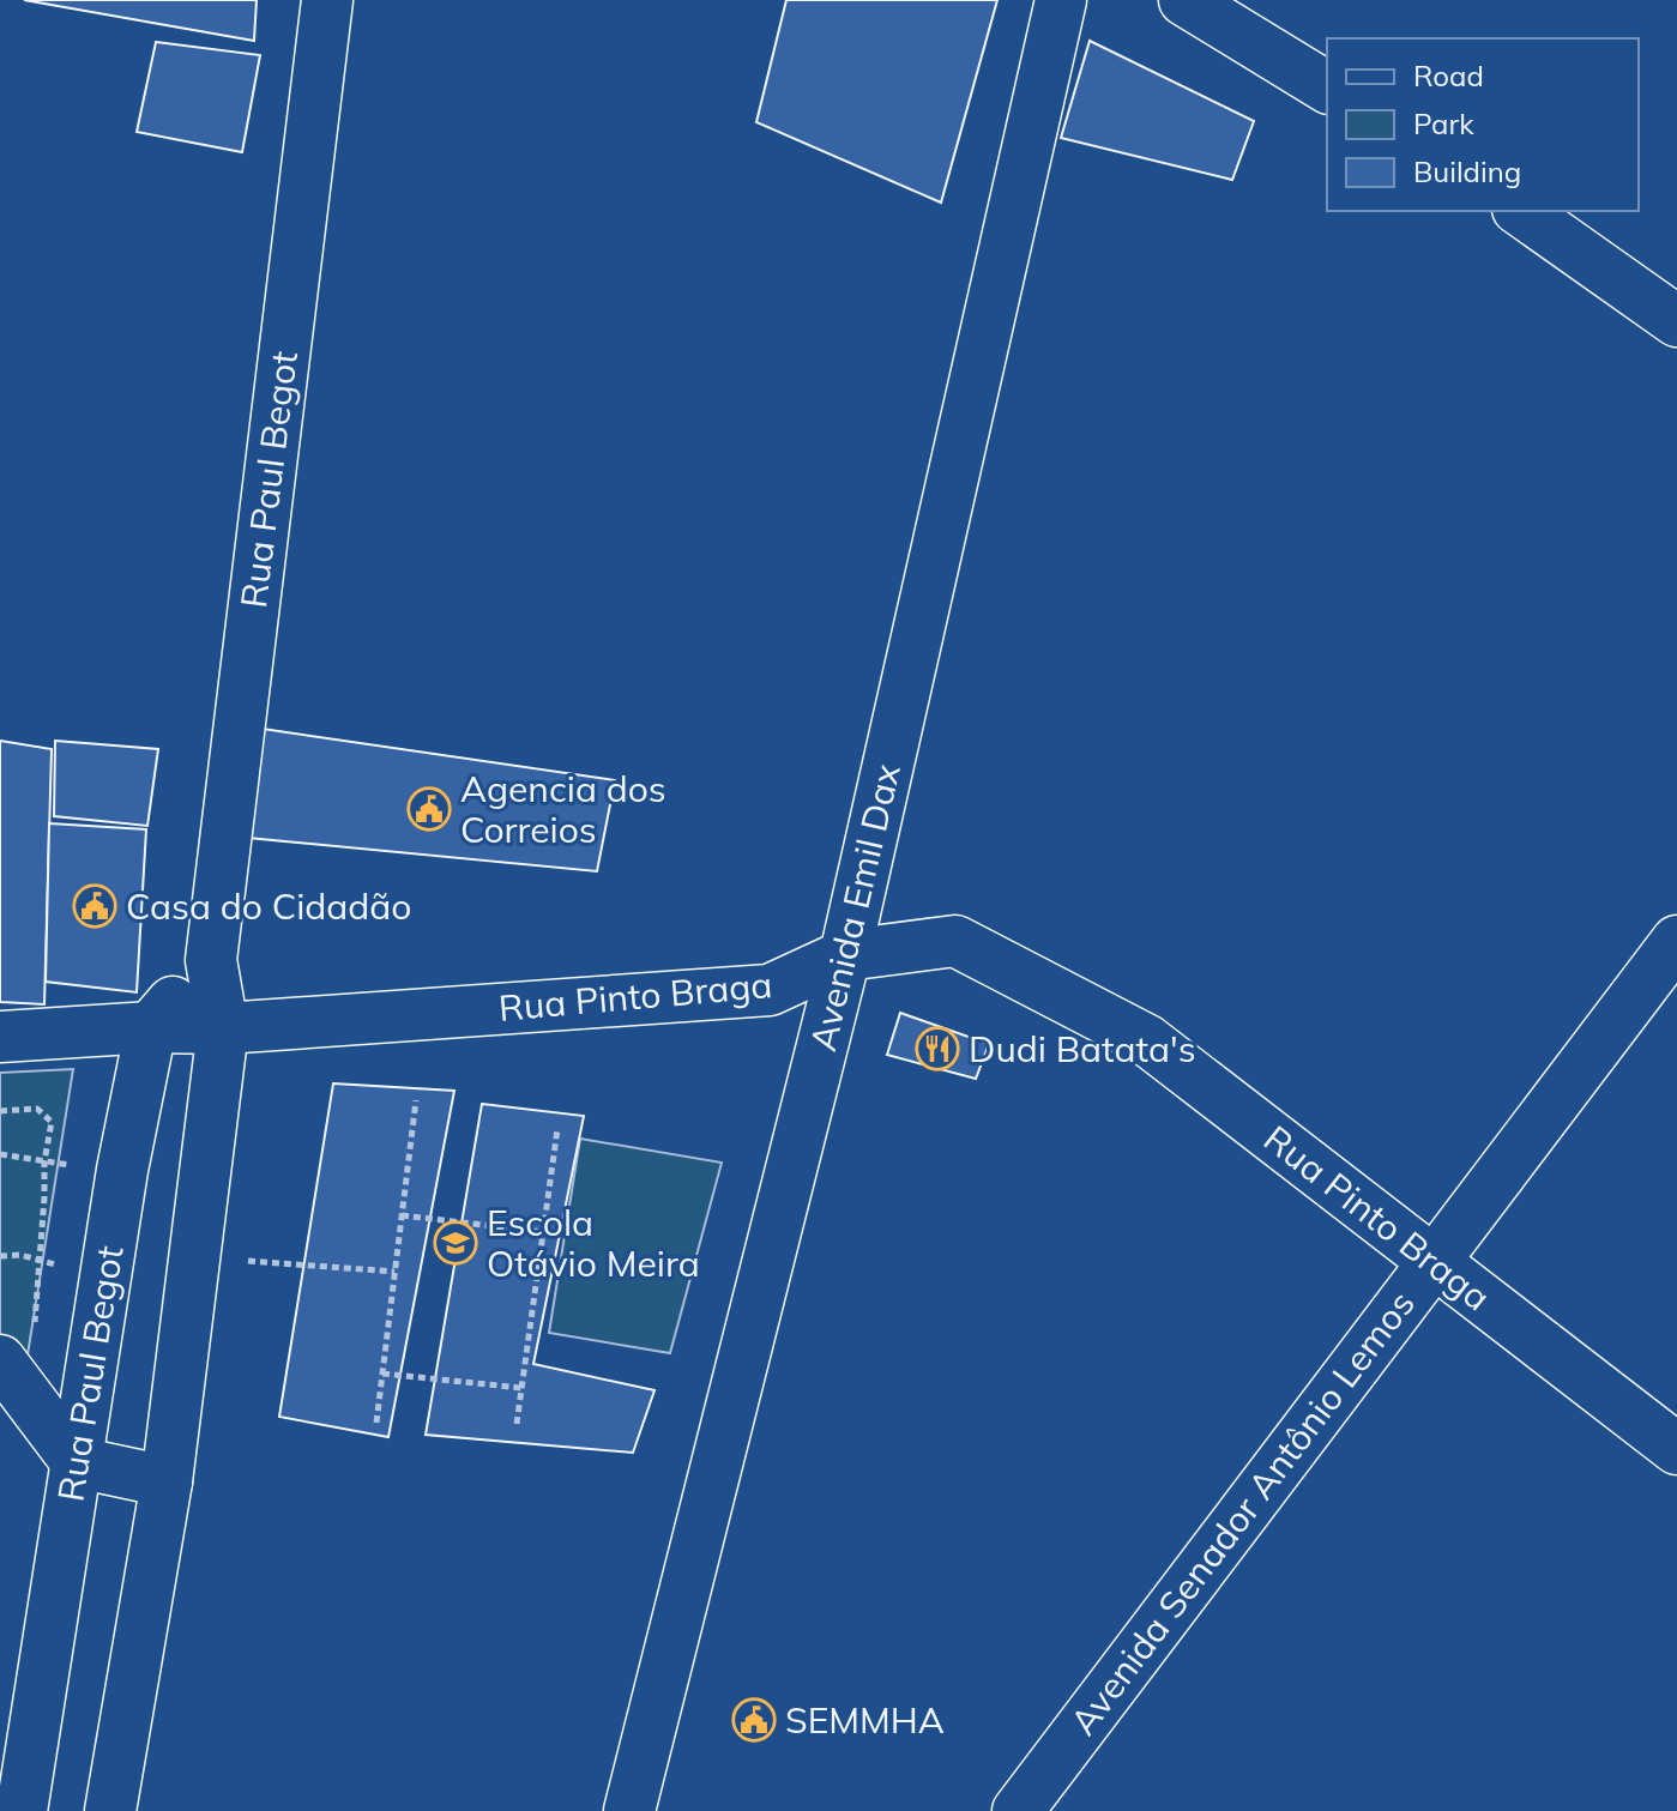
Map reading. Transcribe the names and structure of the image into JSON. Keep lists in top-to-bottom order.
{
  "streets": {
    "street": [
      "Rua Paul Begot",
      "Avenida Emil Dax",
      "Rua Pinto Braga",
      "Avenida Senador Antônio Lemos"
    ]
  },
  "crossings": [
    ["Rua Paul Begot", "Rua Pinto Braga"],
    ["Avenida Emil Dax", "Rua Pinto Braga"],
    ["Rua Pinto Braga", "Avenida Senador Antônio Lemos"]
  ],
  "places": {
    "public building": ["Agencia dos Correios", "Casa do Cidadão", "SEMMHA"],
    "restaurant": ["Dudi Batata's"],
    "school or university": ["Escola Otávio Meira"]
  },
  "legend": ["Road", "Park", "Building"]
}
